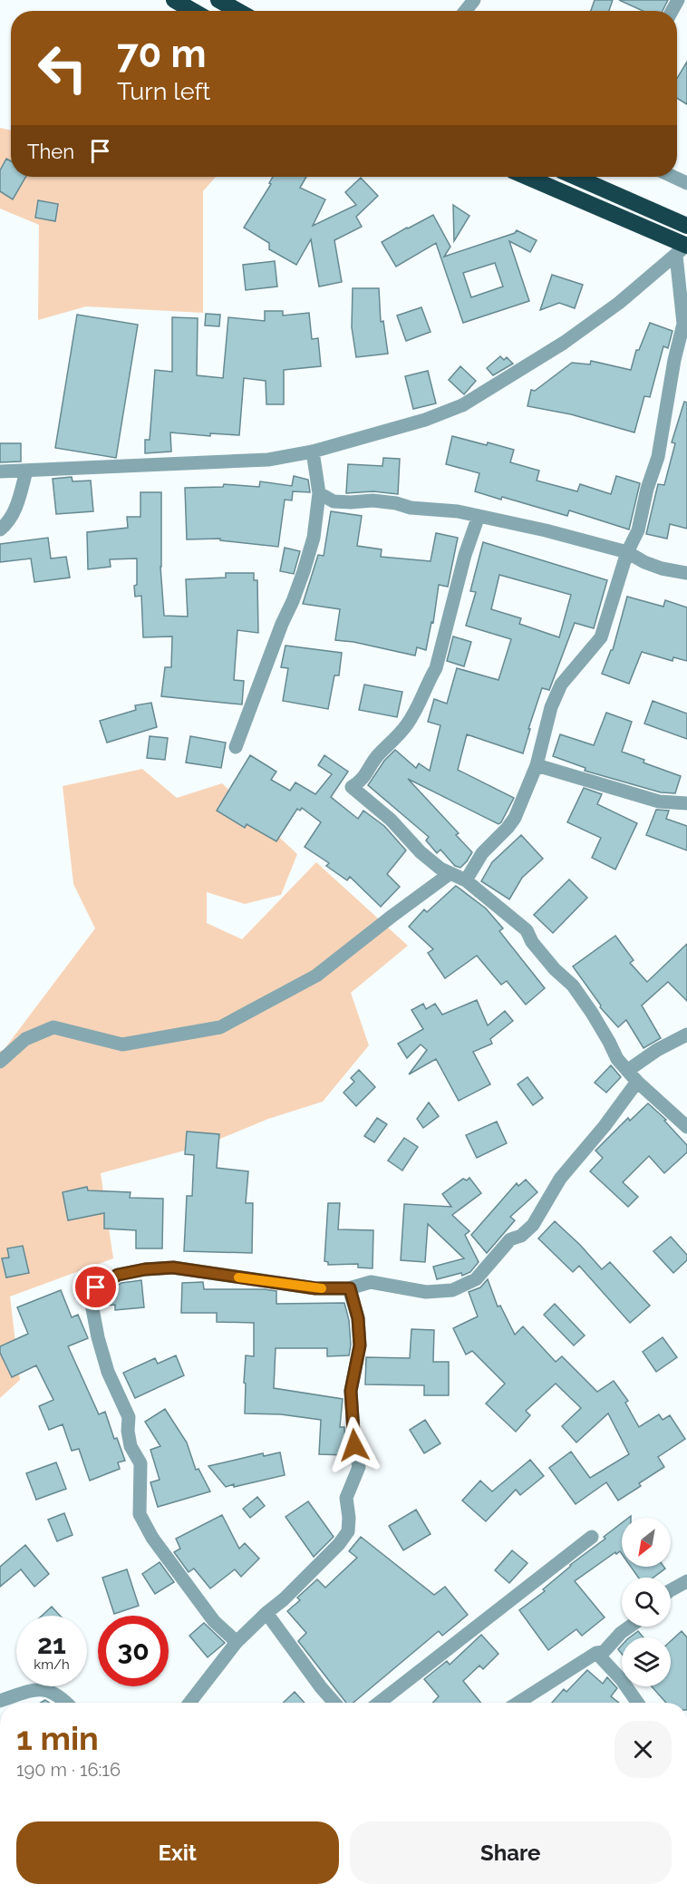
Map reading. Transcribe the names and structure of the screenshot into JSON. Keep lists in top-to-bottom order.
{
  "north": "bottom left",
  "page": {
    "turn": ["70 m", "Turn left"],
    "then": "Then",
    "speed": "21 km/h",
    "limit": "30",
    "heading": ["1 min", "190 m · 16:16"],
    "buttons": ["Exit", "Share"]
  }
}
